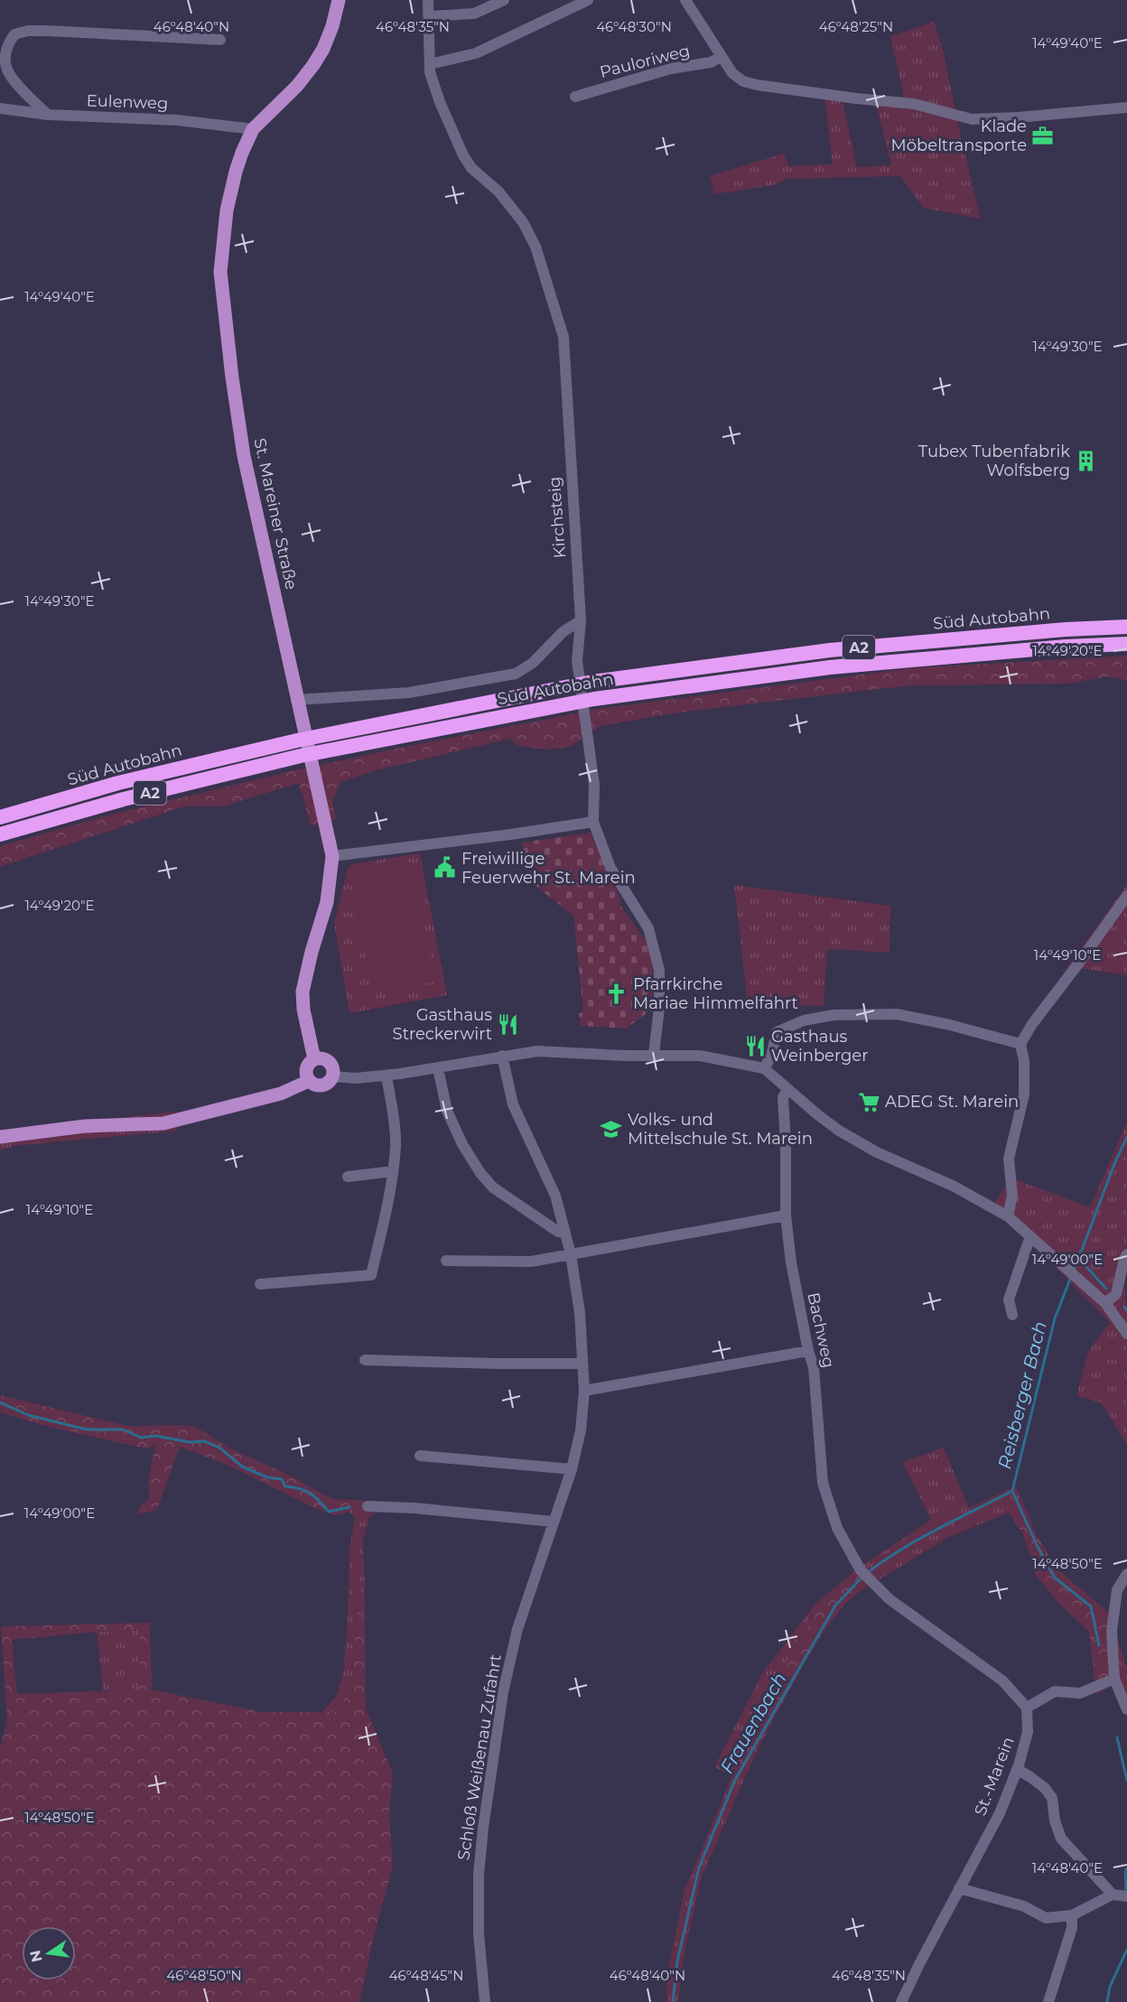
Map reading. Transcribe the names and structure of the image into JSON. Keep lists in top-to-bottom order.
{
  "streets": {
    "highway": ["Süd Autobahn", "A2"],
    "main road": ["St. Mareiner Straße"],
    "street": [
      "Pauloriweg",
      "Eulenweg",
      "Kirchsteig",
      "Bachweg",
      "Schloß Weißenau Zufahrt",
      "St.-Marein"
    ]
  },
  "crossings": [
    ["Eulenweg", "St. Mareiner Straße"],
    ["Bachweg", "St.-Marein"]
  ],
  "water": ["Reisberger Bach", "Frauenbach"],
  "places": {
    "office": ["Klade Möbeltransporte"],
    "building": ["Tubex Tubenfabrik Wolfsberg"],
    "public building": ["Freiwillige Feuerwehr St. Marein"],
    "church": ["Pfarrkirche Mariae Himmelfahrt"],
    "restaurant": ["Gasthaus Streckerwirt", "Gasthaus Weinberger"],
    "supermarket": ["ADEG St. Marein"],
    "school or university": ["Volks- und Mittelschule St. Marein"]
  },
  "north": "left",
  "coordinates": [
    "46°48'40\"N",
    "46°48'35\"N",
    "46°48'30\"N",
    "46°48'25\"N",
    "14°49'40\"E",
    "14°49'30\"E",
    "14°49'20\"E",
    "14°49'10\"E",
    "14°49'00\"E",
    "14°48'50\"E",
    "14°48'40\"E",
    "46°48'50\"N",
    "46°48'45\"N"
  ]
}
